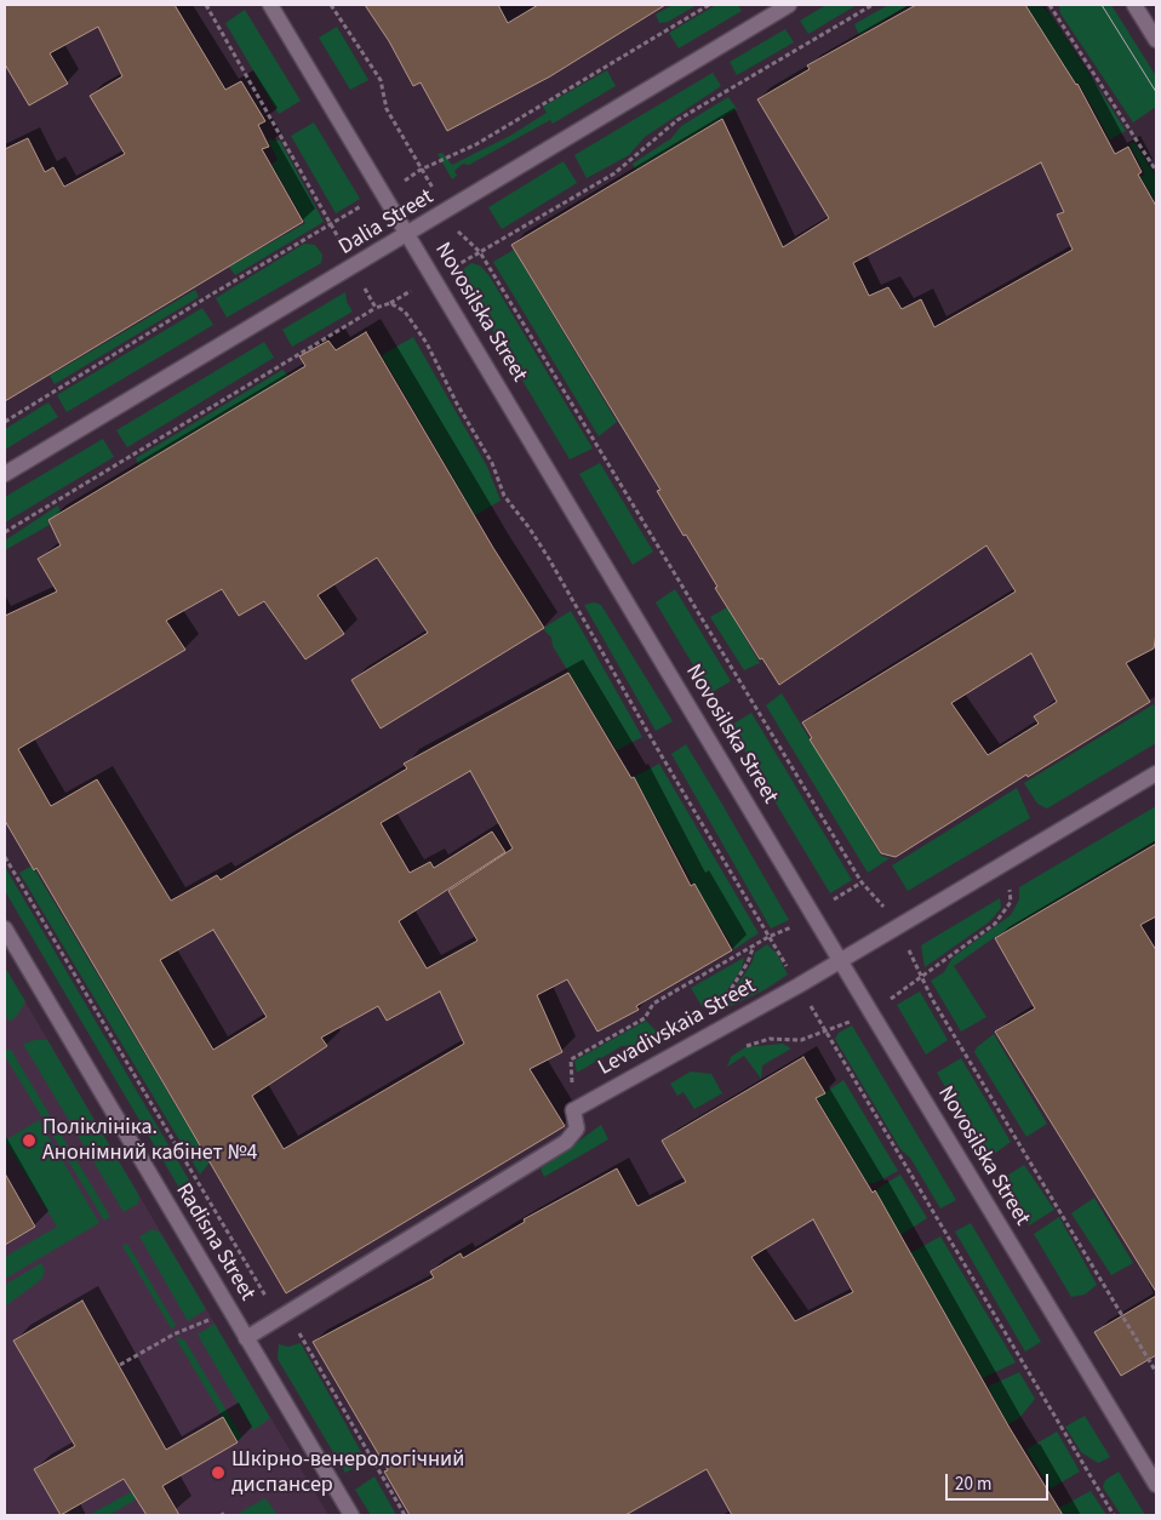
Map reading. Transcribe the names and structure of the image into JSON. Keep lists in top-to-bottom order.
{
  "streets": {
    "street": [
      "Dalia Street",
      "Novosilska Street",
      "Levadivskaia Street",
      "Radisna Street"
    ]
  },
  "crossings": [
    ["Dalia Street", "Novosilska Street"],
    ["Novosilska Street", "Levadivskaia Street"]
  ],
  "places": ["Поліклініка. Анонімний кабінет №4", "Шкірно-венерологічний диспансер"],
  "scale_bar": "20 m"
}
